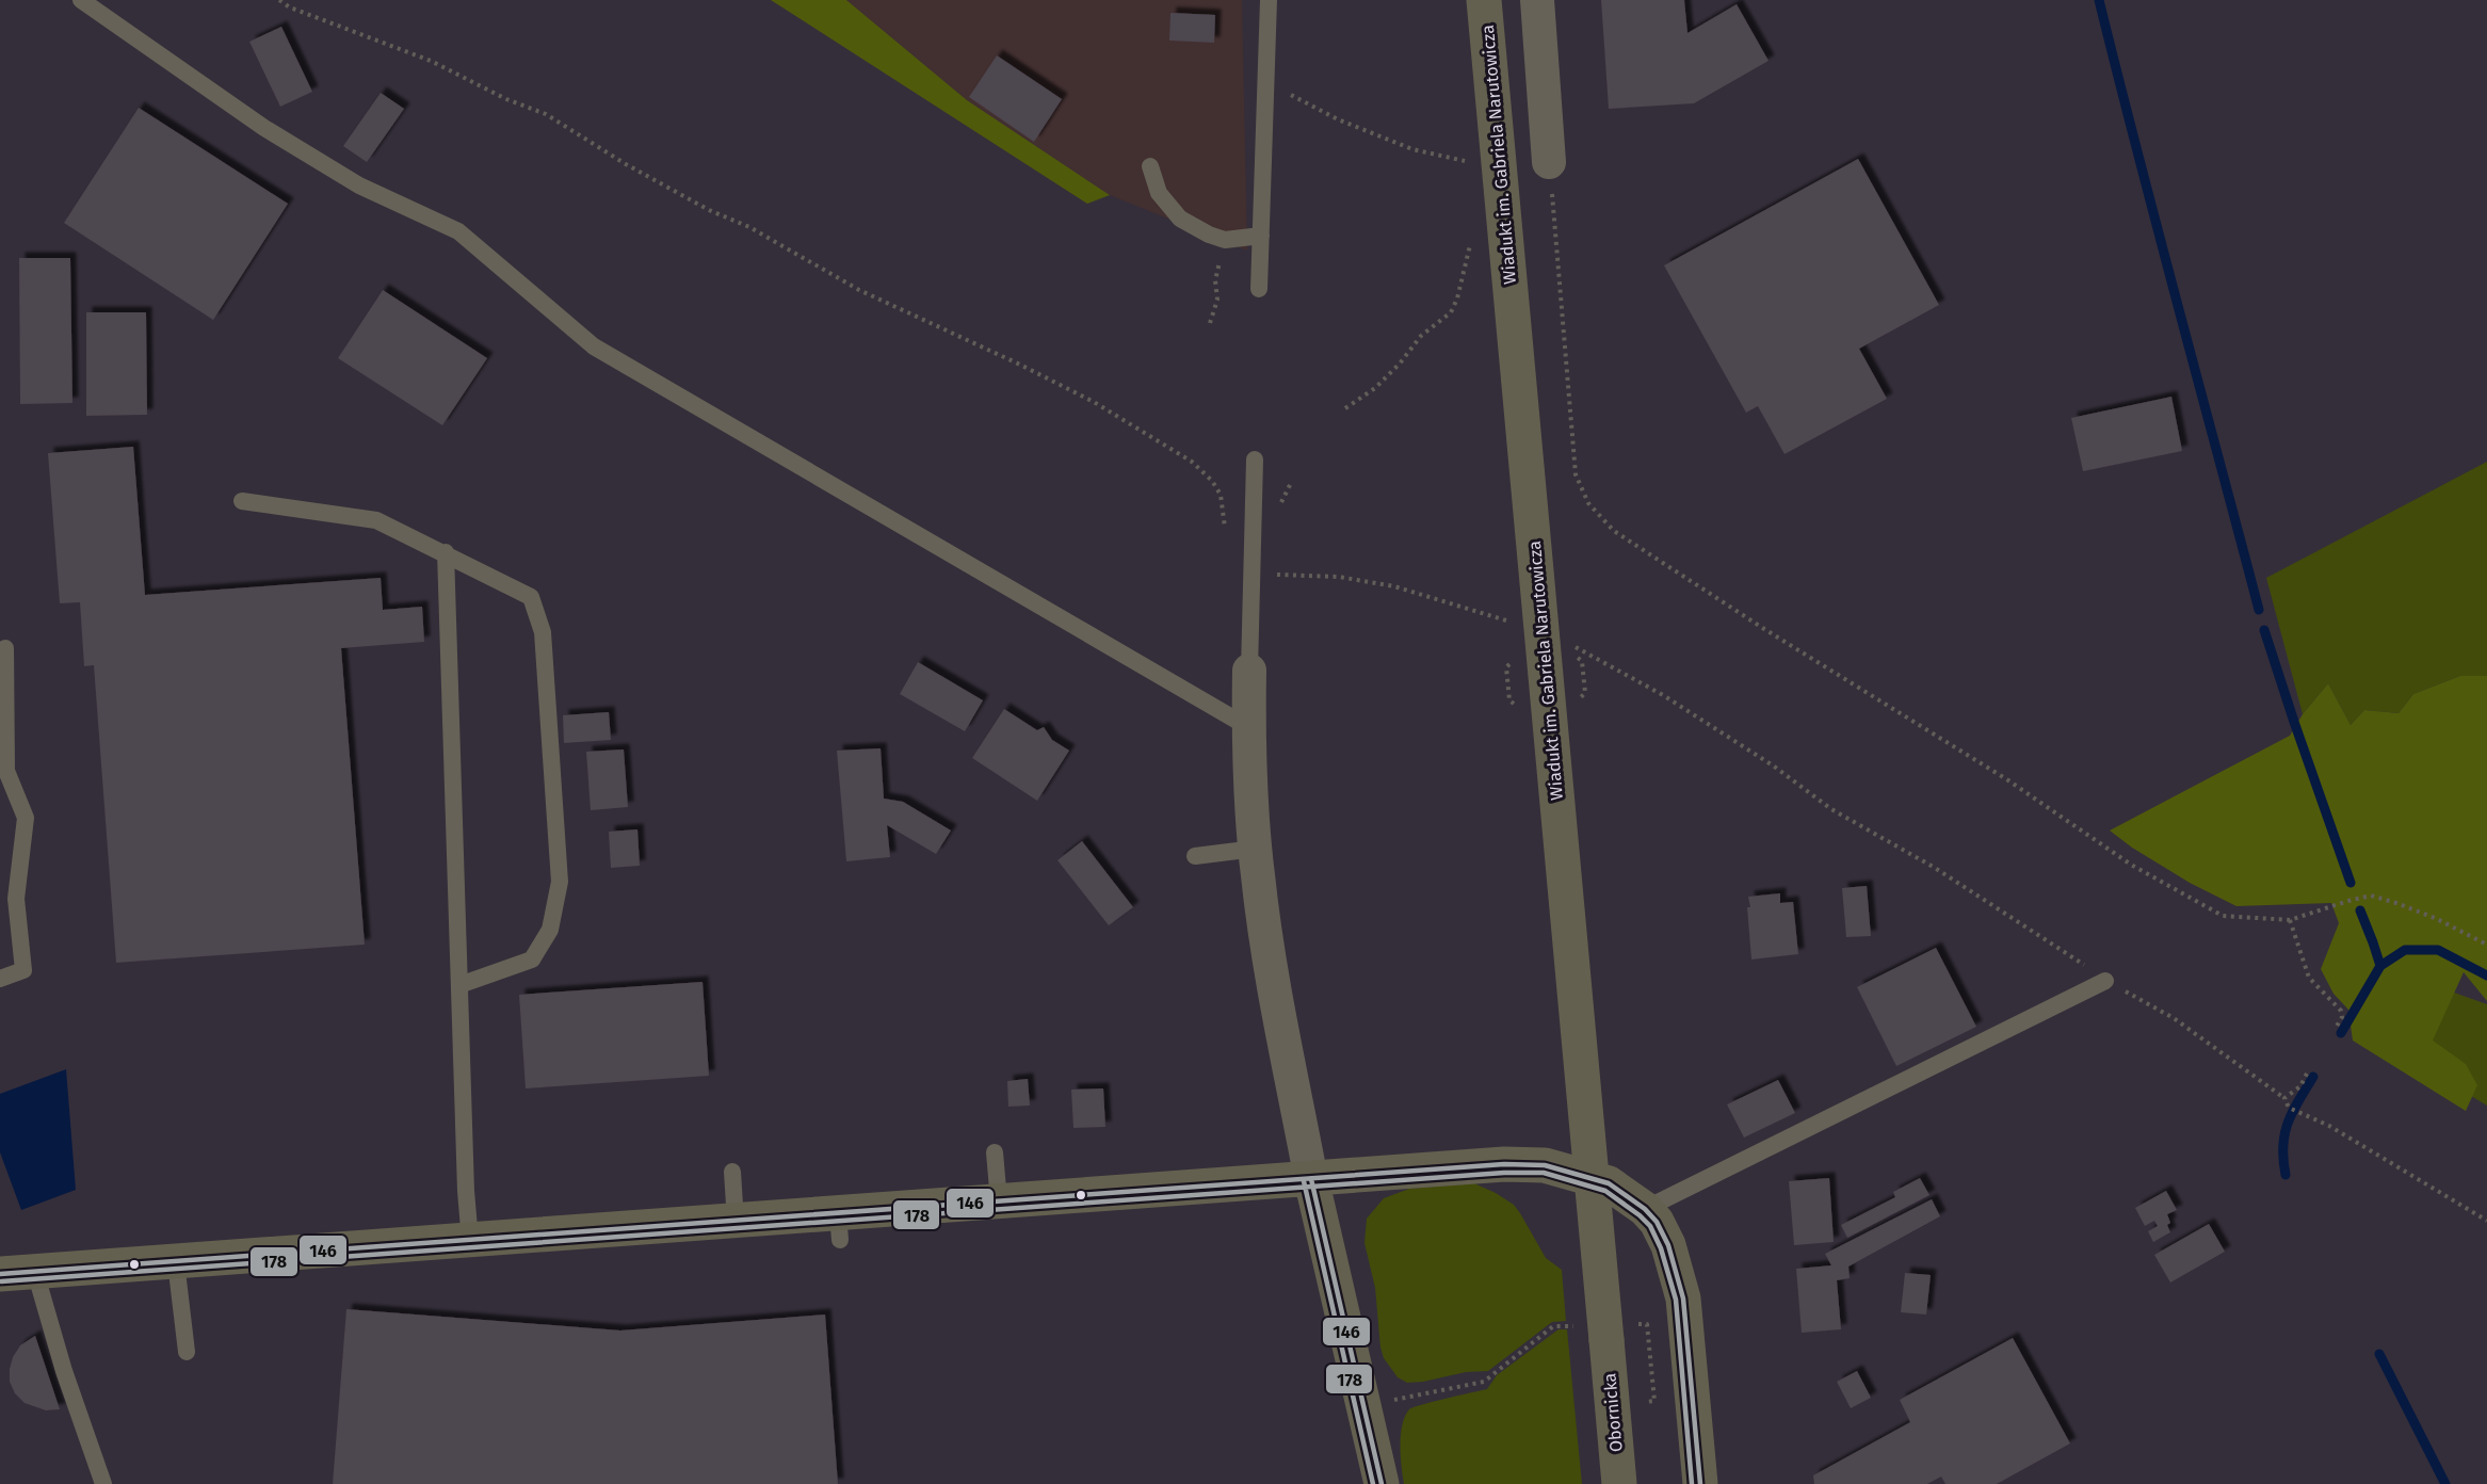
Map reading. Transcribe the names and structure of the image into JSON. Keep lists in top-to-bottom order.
{
  "streets": {
    "street": ["Wiadukt im. Gabriela Narutowicza", "Obornicka"]
  },
  "crossings": [
    ["Wiadukt im. Gabriela Narutowicza", "Obornicka"]
  ],
  "lines": ["transit line 146", "transit line 178"]
}
